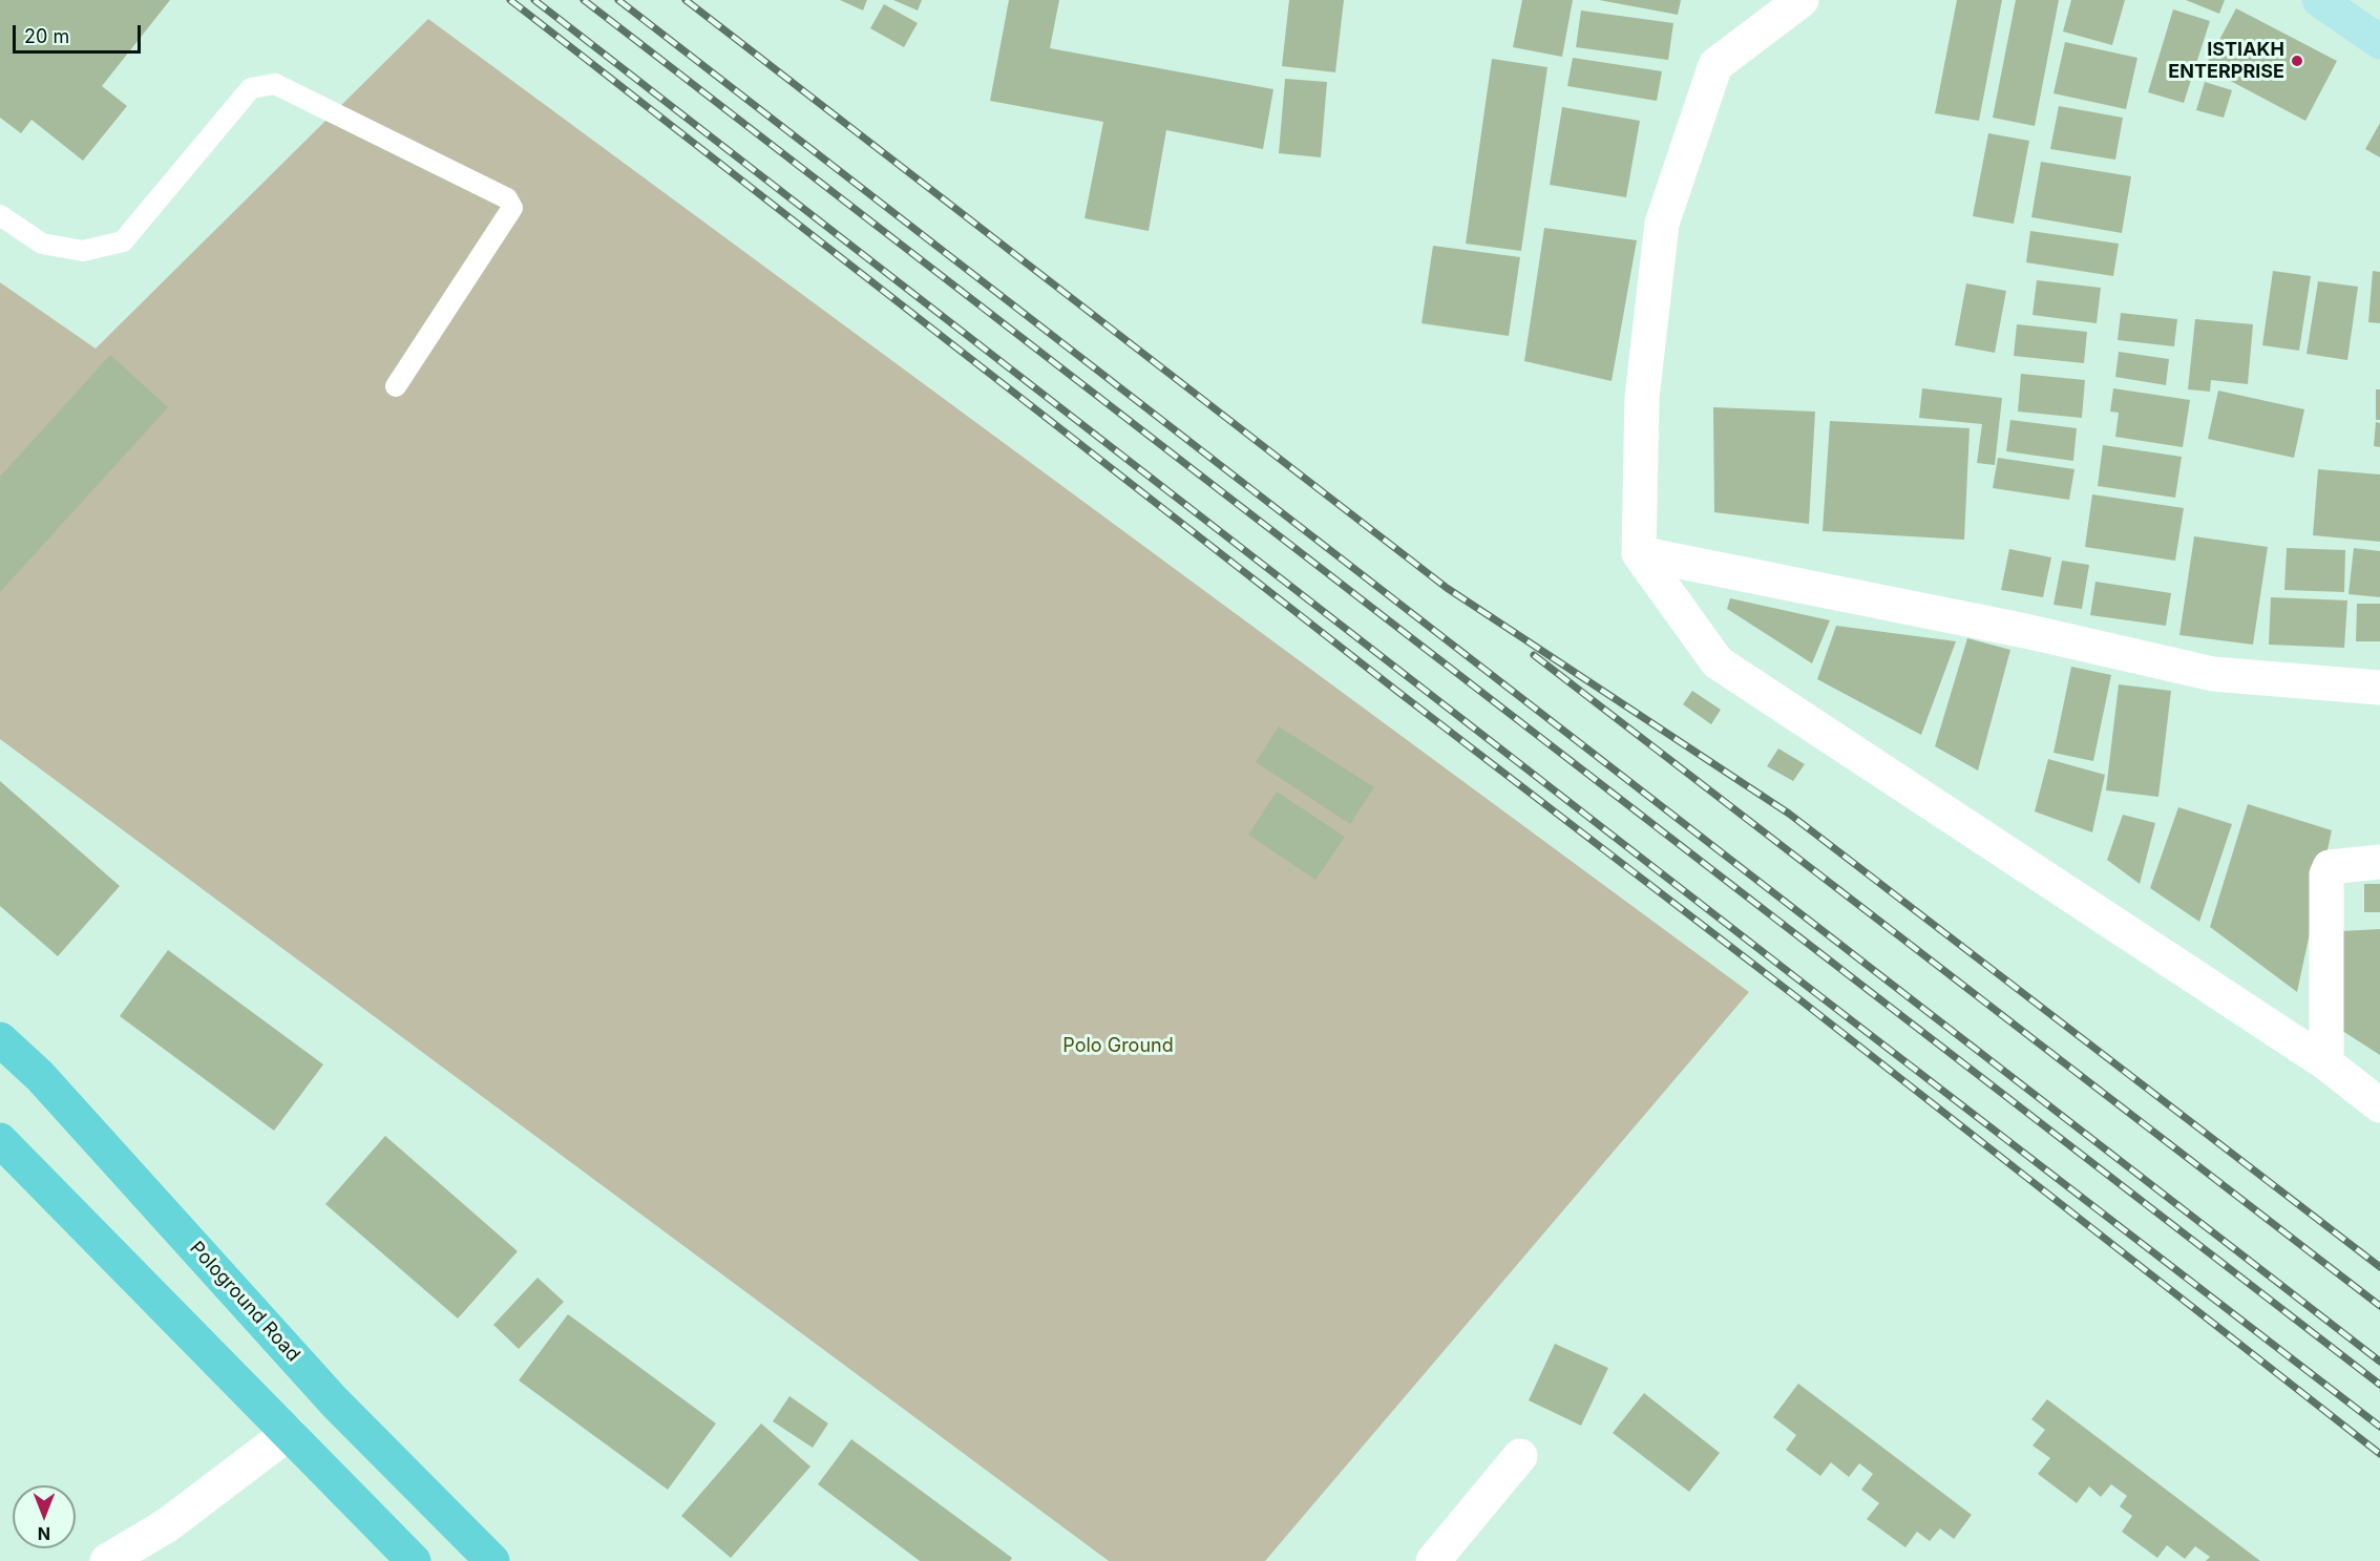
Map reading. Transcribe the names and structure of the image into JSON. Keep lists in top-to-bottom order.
{
  "streets": {
    "main road": ["Pologround Road"]
  },
  "parks": ["Polo Ground"],
  "places": ["ISTIAKH ENTERPRISE"],
  "scale_bar": "20 m",
  "north": "bottom"
}
